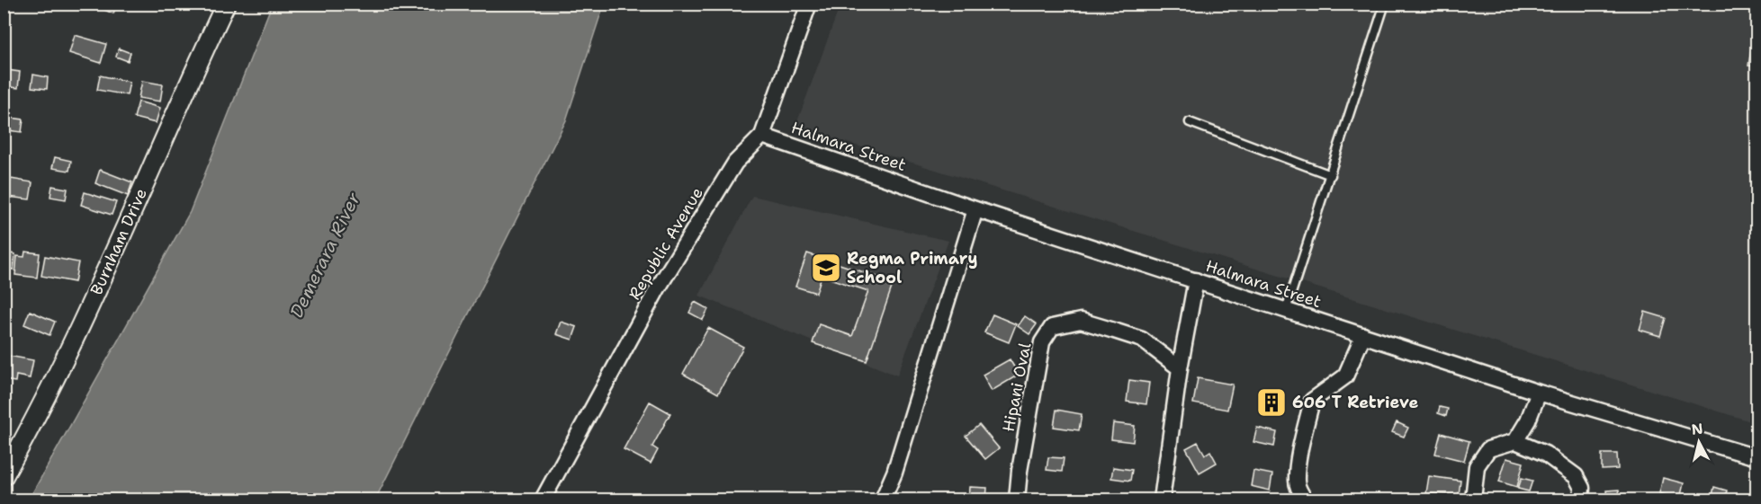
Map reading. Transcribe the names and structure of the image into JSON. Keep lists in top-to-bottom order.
{
  "streets": {
    "street": [
      "Halmara Street",
      "Burnham Drive",
      "Republic Avenue",
      "Hipani Oval"
    ]
  },
  "crossings": [
    ["Halmara Street", "Republic Avenue"]
  ],
  "water": ["Demerara River"],
  "places": {
    "school or university": ["Regma Primary School"],
    "building": ["606 T Retrieve"]
  },
  "north": "top"
}
